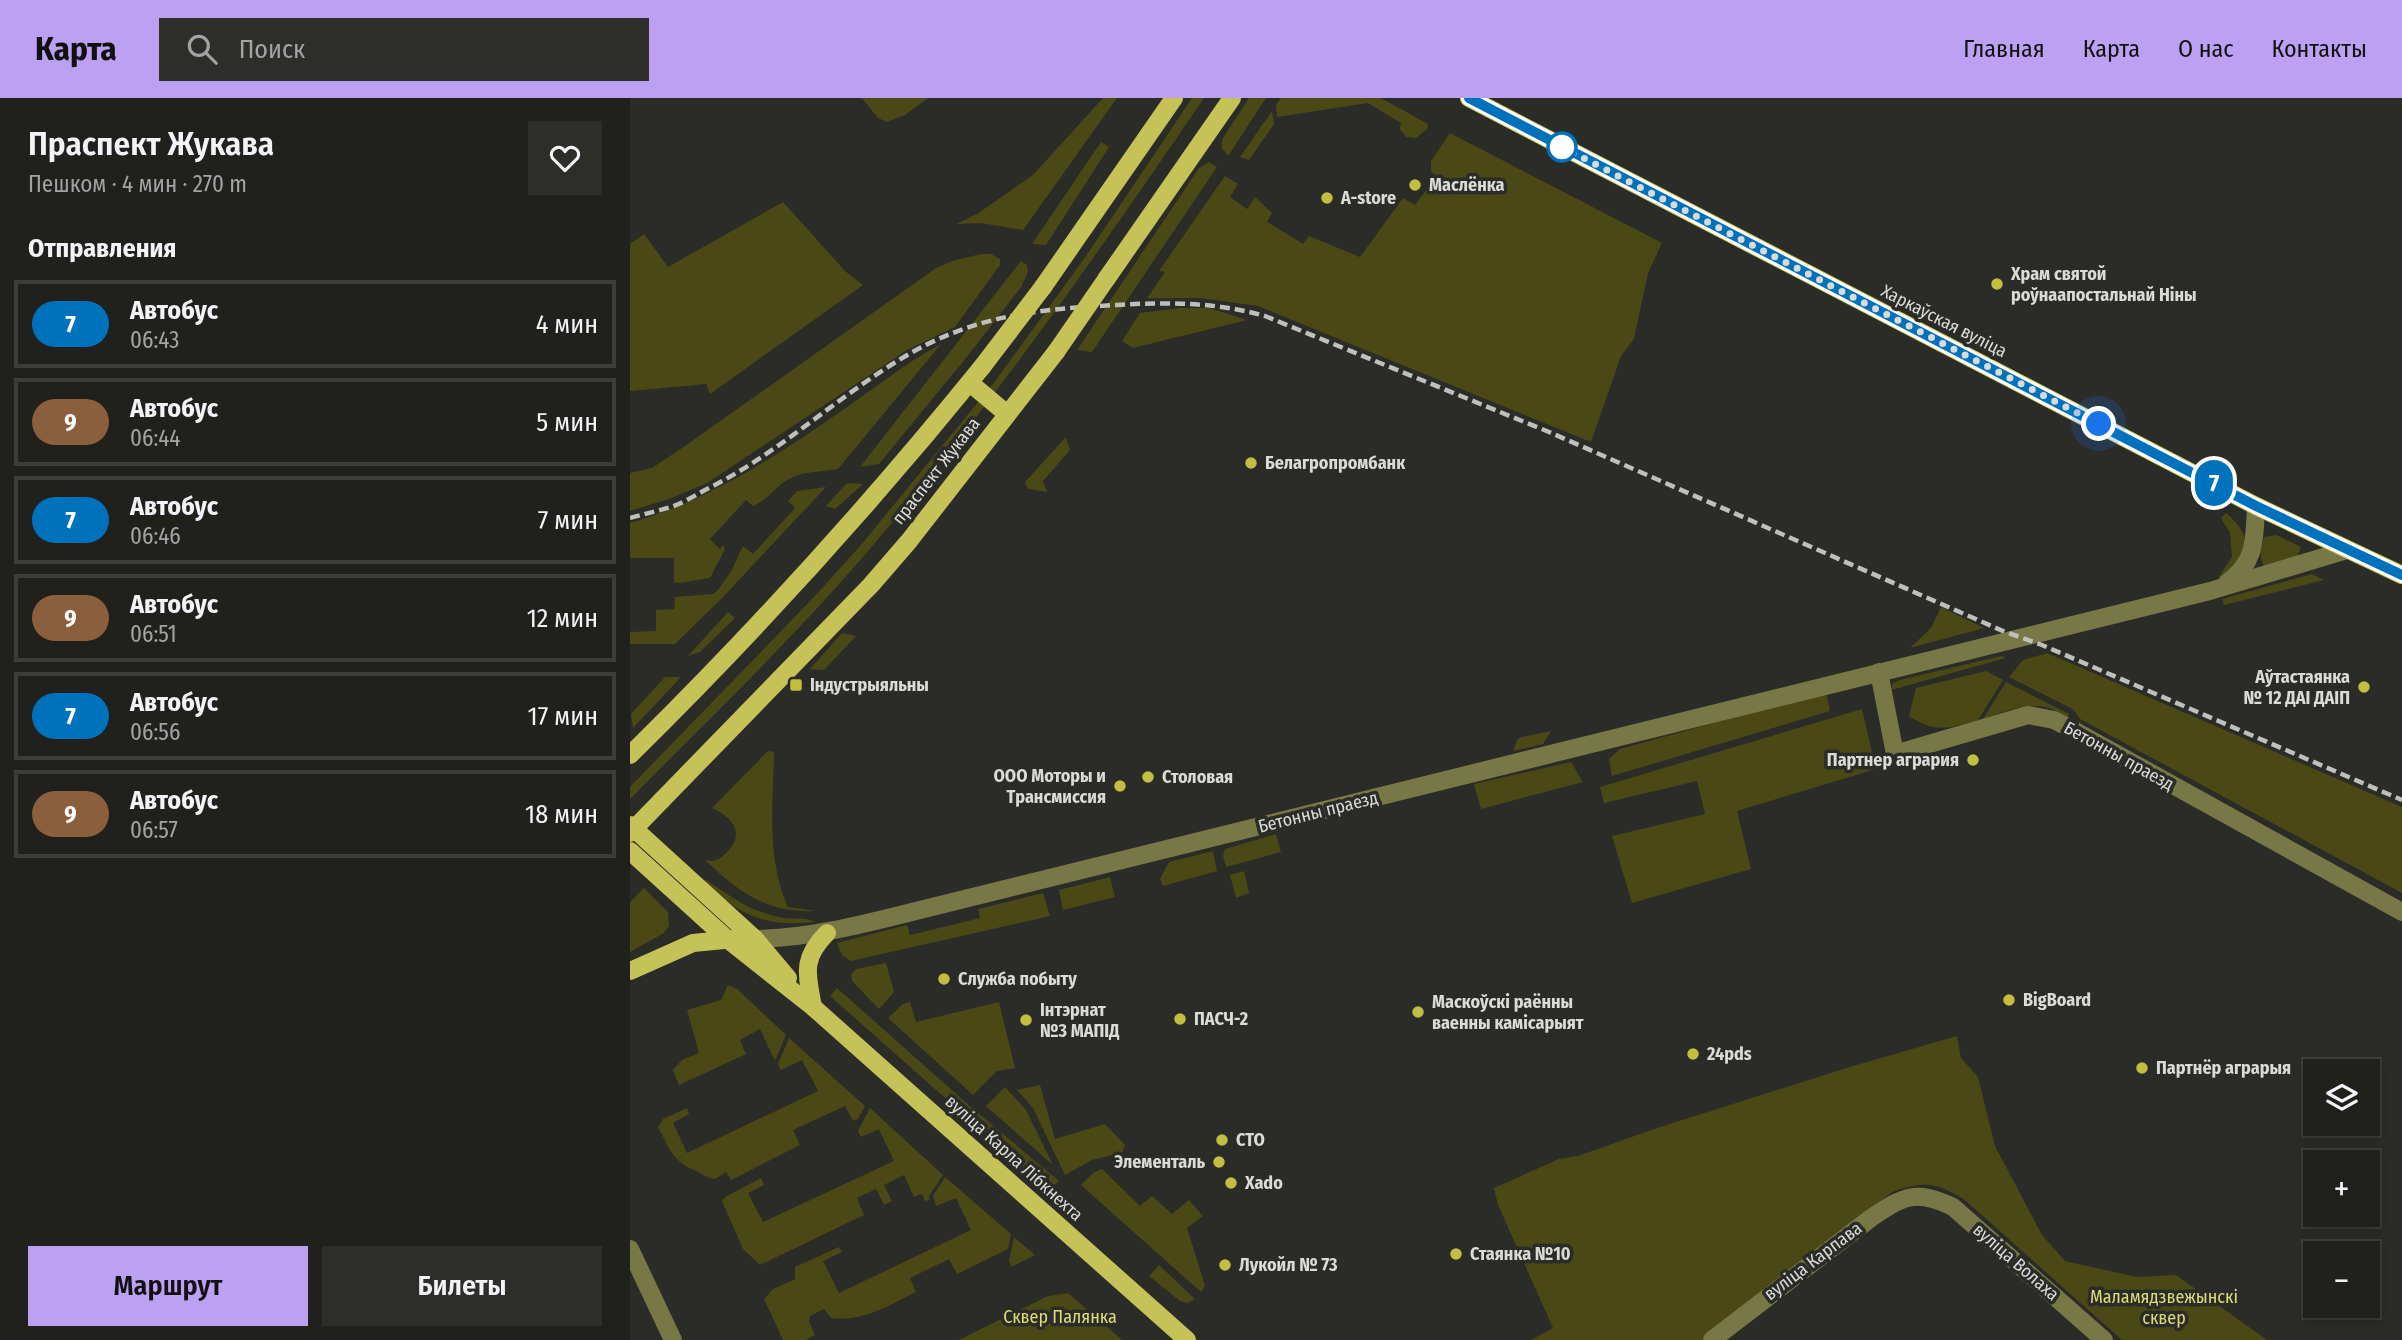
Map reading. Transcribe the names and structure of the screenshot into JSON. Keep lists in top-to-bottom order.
{
  "streets": {
    "main road": ["Харкаўская вуліца", "праспект Жукава", "вуліца Карла Лібкнехта"],
    "street": ["Бетонны праезд", "вуліца Карпава", "вуліца Волаха"]
  },
  "crossings": [
    ["Харкаўская вуліца", "Бетонны праезд"],
    ["Бетонны праезд", "вуліца Карла Лібкнехта"],
    ["вуліца Карпава", "вуліца Волаха"]
  ],
  "parks": ["Маламядзвежынскі сквер", "Сквер Палянка"],
  "places": {
    "other": [
      "Маслёнка",
      "А-store",
      "Храм святой роўнаапостальнай Ніны",
      "Белагропромбанк",
      "Аўтастаянка № 12 ДАІ ДАІП",
      "Партнер агрария",
      "Столовая",
      "ООО Моторы и Трансмиссия",
      "Служба побыту",
      "BigBoard",
      "Маскоўскі раённы ваенны камісарыят",
      "ПАСЧ-2",
      "Інтэрнат №3 МАПІД",
      "24pds",
      "Партнёр аграрыя",
      "СТО",
      "Элементаль",
      "Xado",
      "Стаянка №10",
      "Лукойл № 73"
    ],
    "transit": ["Індустрыяльны"]
  },
  "lines": ["bus line 7"],
  "page": {
    "header": "Карта",
    "search": "Поиск",
    "nav": [
      "Главная",
      "Карта",
      "О нас",
      "Контакты"
    ],
    "heading": [
      ["Праспект Жукава", "Пешком · 4 мин · 270 m"],
      "Отправления"
    ],
    "on_map": "7",
    "list": [
      {
        "mark": "7",
        "name": "Автобус",
        "note": "06:43",
        "value": "4 мин"
      },
      {
        "mark": "9",
        "name": "Автобус",
        "note": "06:44",
        "value": "5 мин"
      },
      {
        "mark": "7",
        "name": "Автобус",
        "note": "06:46",
        "value": "7 мин"
      },
      {
        "mark": "9",
        "name": "Автобус",
        "note": "06:51",
        "value": "12 мин"
      },
      {
        "mark": "7",
        "name": "Автобус",
        "note": "06:56",
        "value": "17 мин"
      },
      {
        "mark": "9",
        "name": "Автобус",
        "note": "06:57",
        "value": "18 мин"
      }
    ],
    "map_buttons": ["+", "−"],
    "buttons": ["Маршрут", "Билеты"]
  }
}
